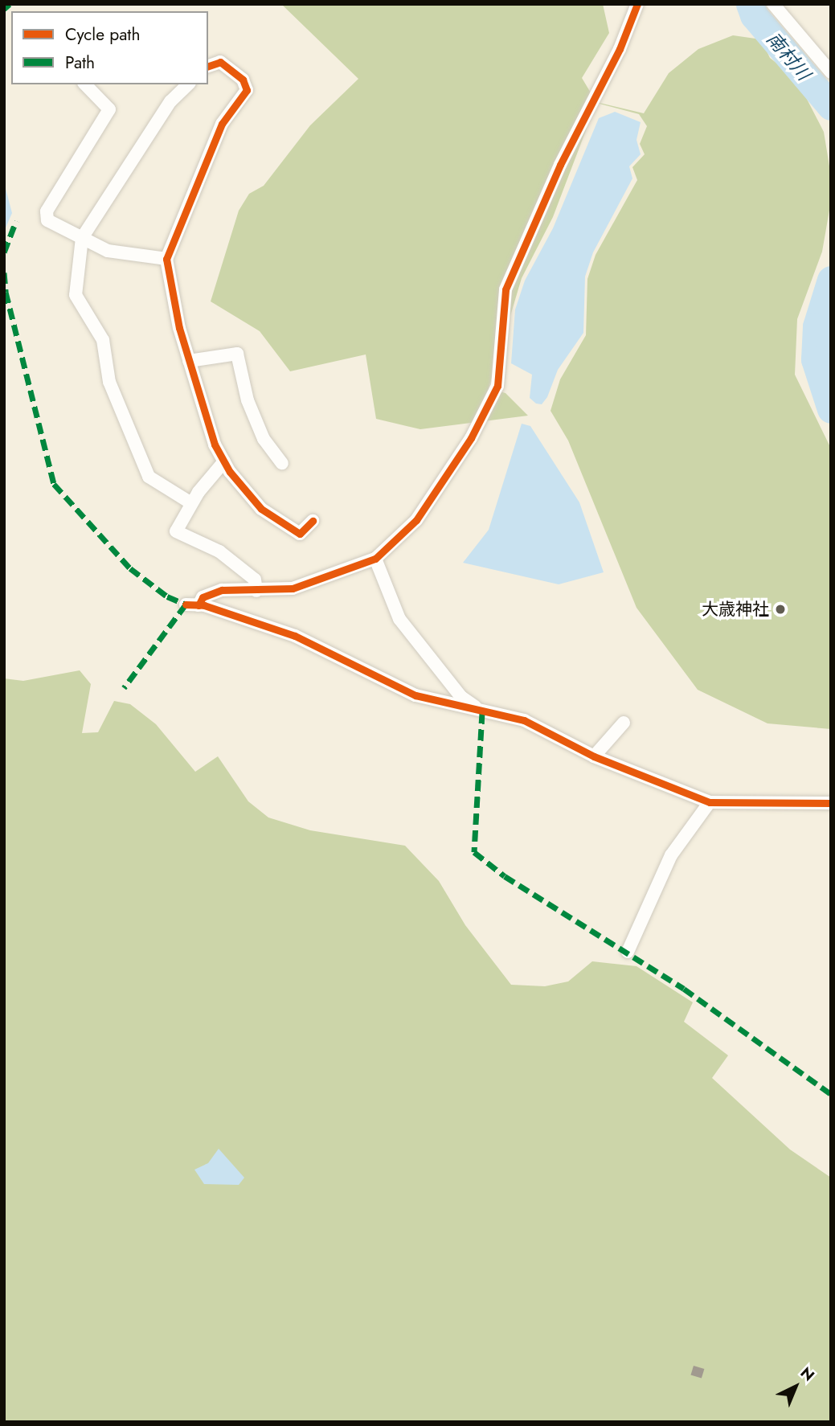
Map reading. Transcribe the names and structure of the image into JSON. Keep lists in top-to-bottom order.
{
  "water": ["南村川"],
  "places": ["大歳神社"],
  "legend": ["Cycle path", "Path"],
  "north": "top right"
}
